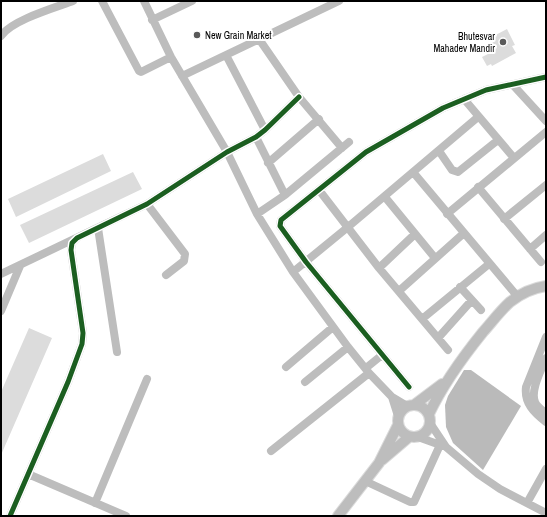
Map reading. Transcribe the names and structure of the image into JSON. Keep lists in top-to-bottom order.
{
  "places": ["New Grain Market", "Bhutesvar Mahadev Mandir"]
}
